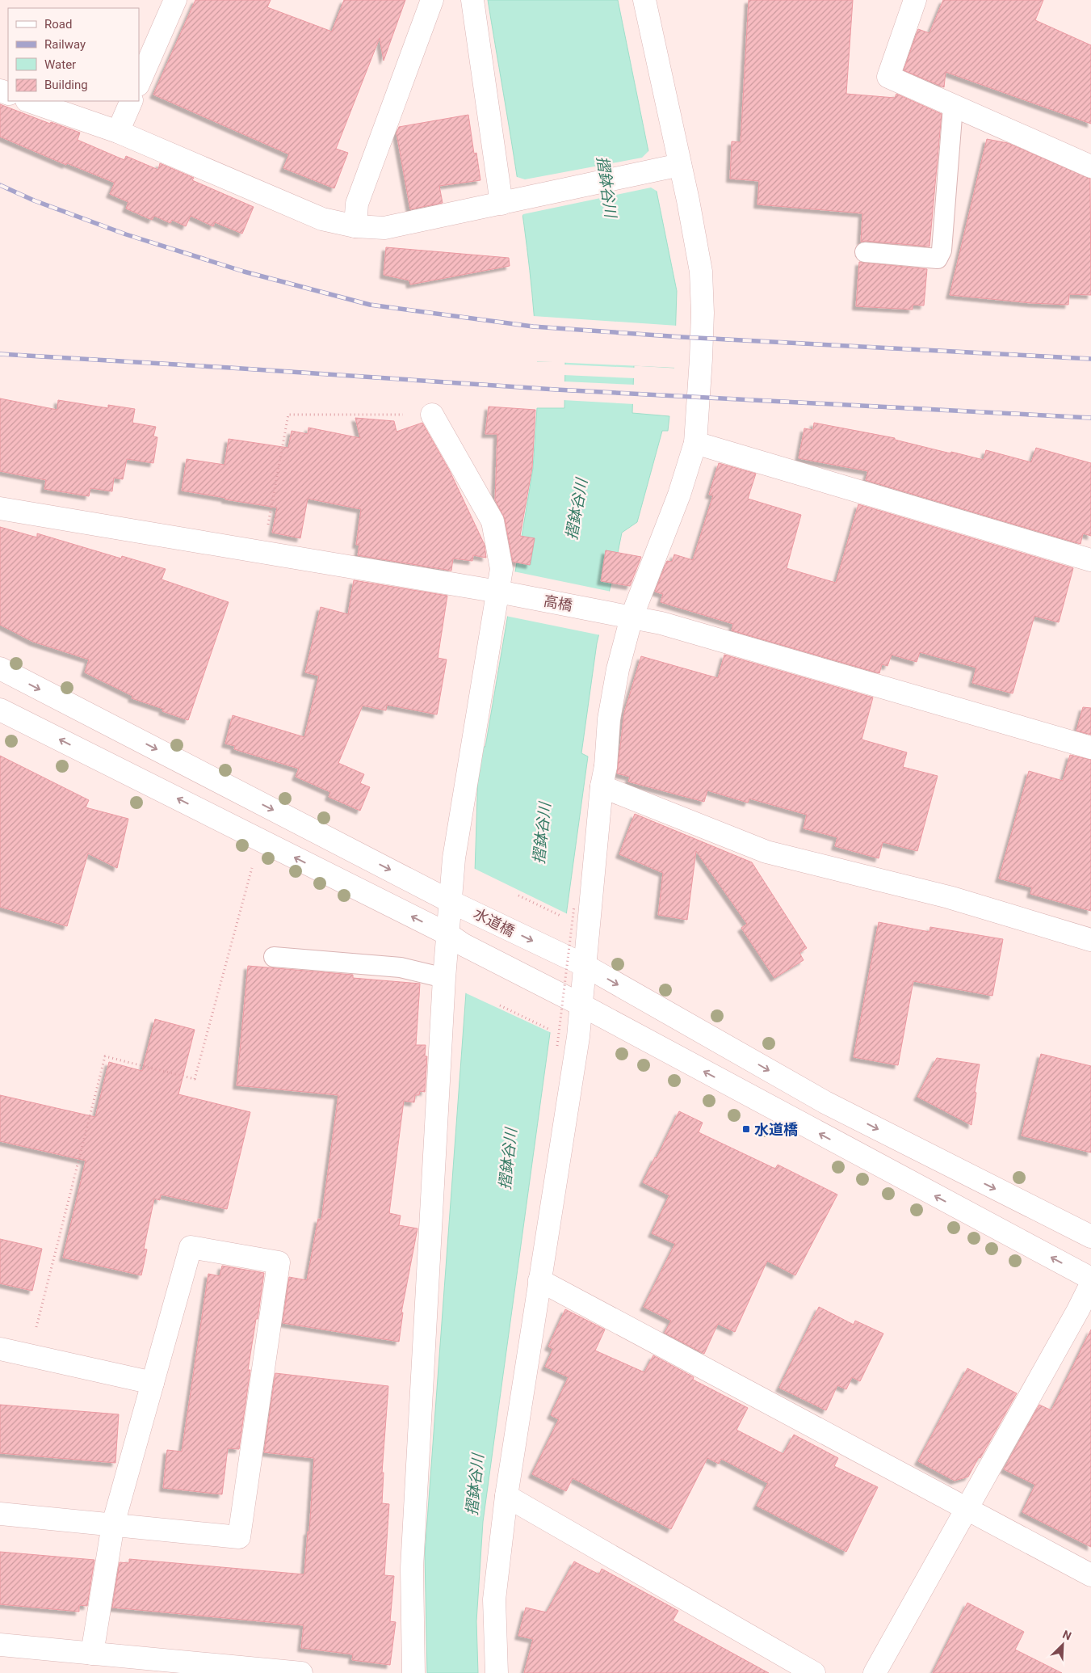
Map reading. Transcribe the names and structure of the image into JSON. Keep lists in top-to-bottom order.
{
  "streets": {
    "street": ["高橋", "水道橋"]
  },
  "water": ["摺鉢谷川"],
  "places": {
    "transit": ["水道橋"]
  },
  "legend": [
    "Road",
    "Railway",
    "Water",
    "Building"
  ],
  "north": "top right"
}
